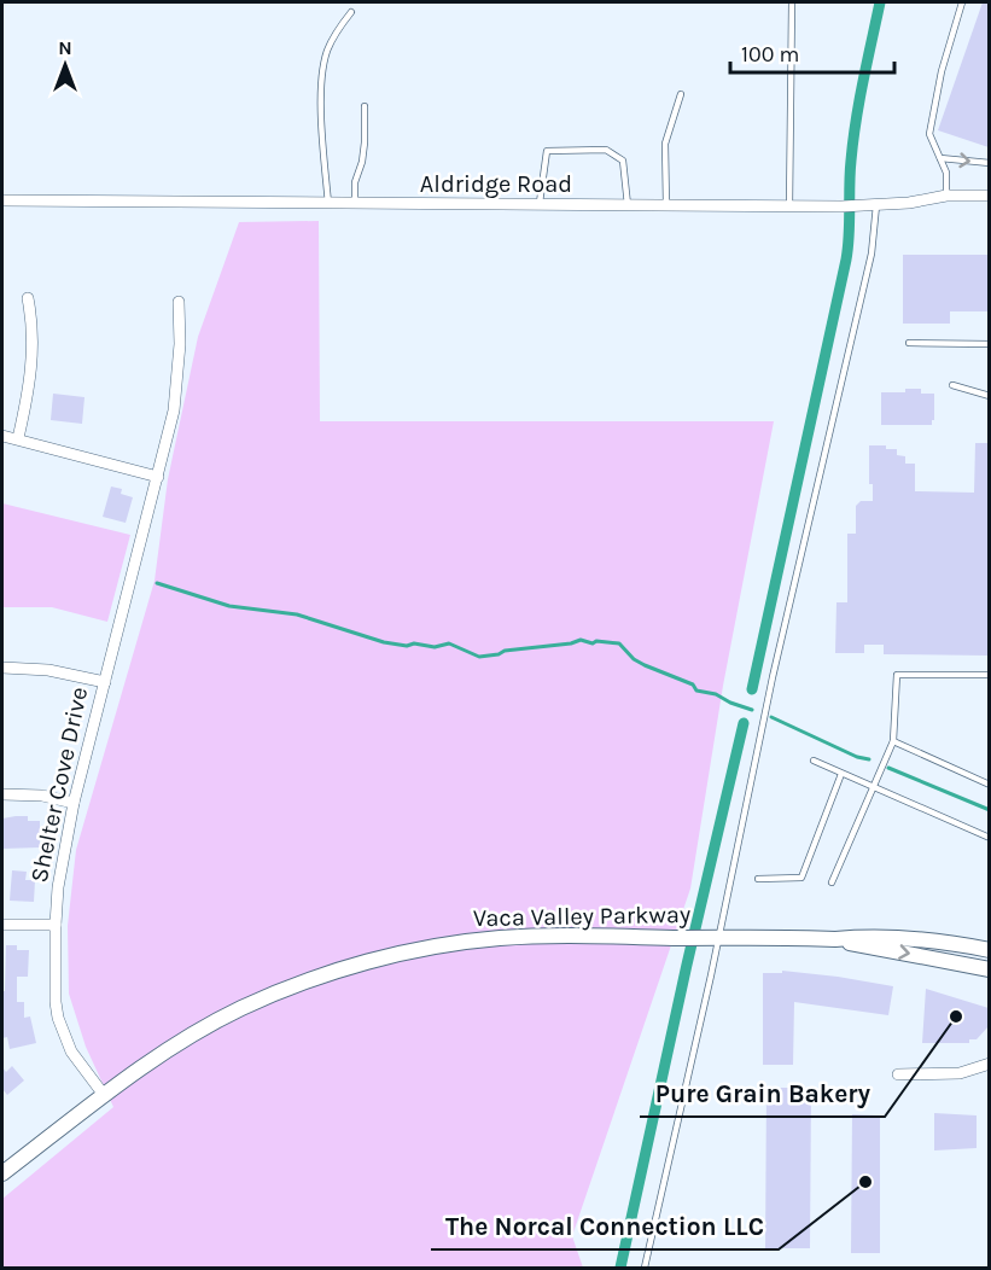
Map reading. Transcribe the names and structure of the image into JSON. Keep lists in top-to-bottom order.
{
  "streets": {
    "street": ["Aldridge Road", "Shelter Cove Drive", "Vaca Valley Parkway"]
  },
  "crossings": [
    ["Shelter Cove Drive", "Vaca Valley Parkway"]
  ],
  "places": ["Pure Grain Bakery", "The Norcal Connection LLC"],
  "scale_bar": "100 m",
  "north": "top"
}
